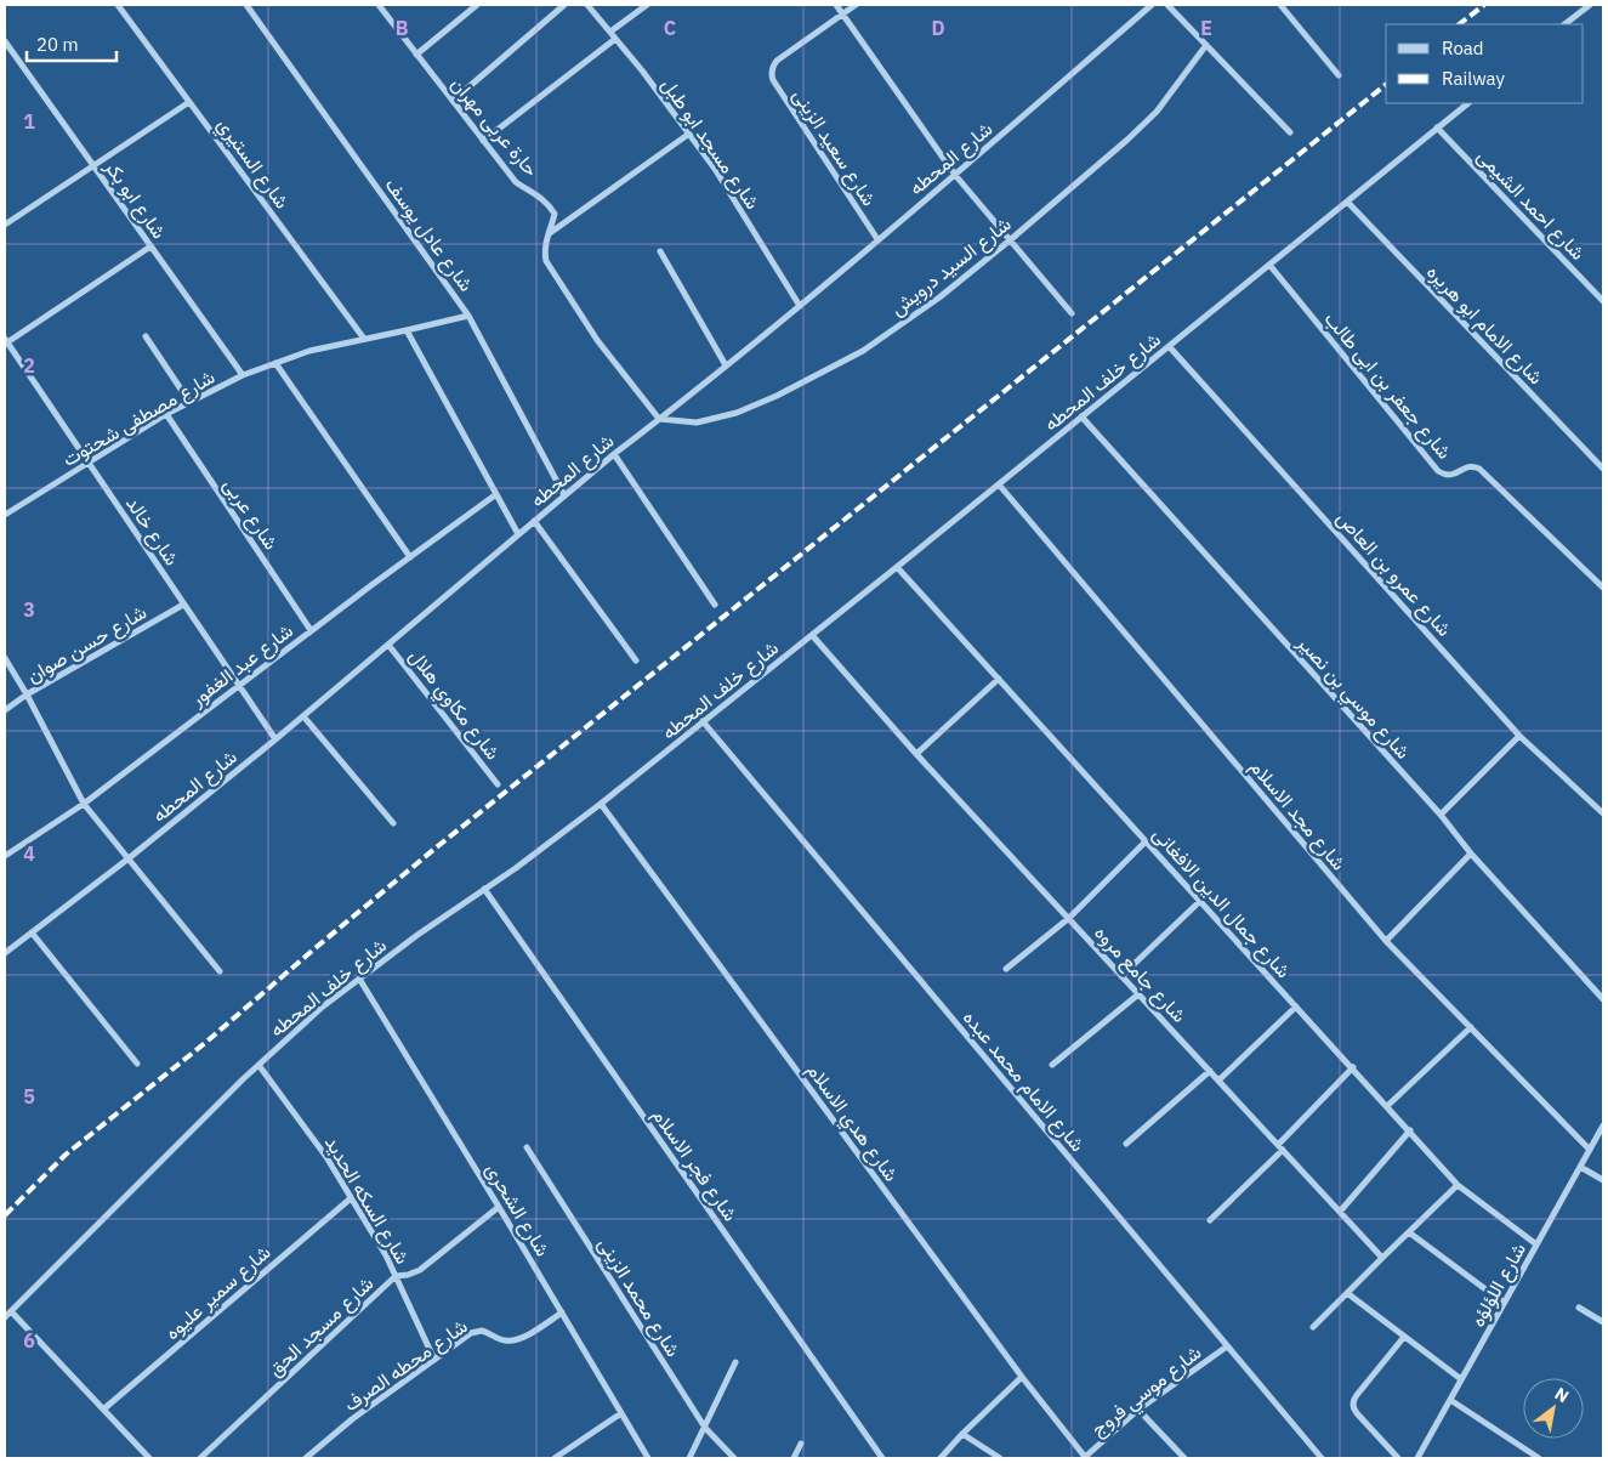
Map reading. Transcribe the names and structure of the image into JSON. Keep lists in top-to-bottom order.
{
  "streets": {
    "street": [
      "حارة عربى مهران",
      "شارع مسجد ابو طبل",
      "شارع سعيد الزينى",
      "شارع المحطه",
      "شارع الستيري",
      "شارع ابو بكر",
      "شارع احمد الشيمى",
      "شارع عادل يوسف",
      "شارع السيد درويش",
      "شارع الامام ابو هريره",
      "شارع خلف المحطه",
      "شارع جعفر بن ابى طالب",
      "شارع مصطفى شحتوت",
      "شارع عربى",
      "شارع خالد",
      "شارع عمرو بن العاص",
      "شارع حسن صوان",
      "شارع عبد الغفور",
      "شارع موسي بن نصير",
      "شارع مكاوي هلال",
      "شارع مجد الاسلام",
      "شارع جمال الدين الافغانى",
      "شارع جامع مروه",
      "شارع الامام محمد عبده",
      "شارع هدي الاسلام",
      "شارع فجر الاسلام",
      "شارع السكه الحديد",
      "شارع الشحرى",
      "شارع اللؤلؤه",
      "شارع سمير عليوه",
      "شارع محمد الزينى",
      "شارع مسجد الحق",
      "شارع محطه الصرف",
      "شارع موسي فروج"
    ]
  },
  "crossings": [
    ["حارة عربى مهران", "شارع المحطه"],
    ["حارة عربى مهران", "شارع السيد درويش"],
    ["شارع مسجد ابو طبل", "شارع المحطه"],
    ["شارع سعيد الزينى", "شارع المحطه"],
    ["شارع المحطه", "شارع عادل يوسف"],
    ["شارع المحطه", "شارع السيد درويش"],
    ["شارع المحطه", "شارع خالد"],
    ["شارع المحطه", "شارع مكاوي هلال"],
    ["شارع الستيري", "شارع مصطفى شحتوت"],
    ["شارع ابو بكر", "شارع مصطفى شحتوت"],
    ["شارع احمد الشيمى", "شارع خلف المحطه"],
    ["شارع عادل يوسف", "شارع مصطفى شحتوت"],
    ["شارع الامام ابو هريره", "شارع خلف المحطه"],
    ["شارع خلف المحطه", "شارع جعفر بن ابى طالب"],
    ["شارع خلف المحطه", "شارع عمرو بن العاص"],
    ["شارع خلف المحطه", "شارع موسي بن نصير"],
    ["شارع خلف المحطه", "شارع مجد الاسلام"],
    ["شارع خلف المحطه", "شارع جمال الدين الافغانى"],
    ["شارع خلف المحطه", "شارع جامع مروه"],
    ["شارع خلف المحطه", "شارع الامام محمد عبده"],
    ["شارع خلف المحطه", "شارع هدي الاسلام"],
    ["شارع خلف المحطه", "شارع فجر الاسلام"],
    ["شارع خلف المحطه", "شارع السكه الحديد"],
    ["شارع خلف المحطه", "شارع الشحرى"],
    ["شارع مصطفى شحتوت", "شارع عربى"],
    ["شارع مصطفى شحتوت", "شارع خالد"],
    ["شارع عربى", "شارع عبد الغفور"],
    ["شارع خالد", "شارع حسن صوان"],
    ["شارع خالد", "شارع عبد الغفور"],
    ["شارع مجد الاسلام", "شارع اللؤلؤه"],
    ["شارع جمال الدين الافغانى", "شارع اللؤلؤه"],
    ["شارع الامام محمد عبده", "شارع موسي فروج"],
    ["شارع هدي الاسلام", "شارع موسي فروج"],
    ["شارع السكه الحديد", "شارع سمير عليوه"],
    ["شارع السكه الحديد", "شارع مسجد الحق"],
    ["شارع السكه الحديد", "شارع محطه الصرف"],
    ["شارع الشحرى", "شارع مسجد الحق"],
    ["شارع الشحرى", "شارع محطه الصرف"]
  ],
  "legend": ["Road", "Railway"],
  "scale_bar": "20 m",
  "north": "top right",
  "grid": {
    "columns": [
      "B",
      "C",
      "D",
      "E"
    ],
    "rows": [
      "1",
      "2",
      "3",
      "4",
      "5",
      "6"
    ]
  }
}
